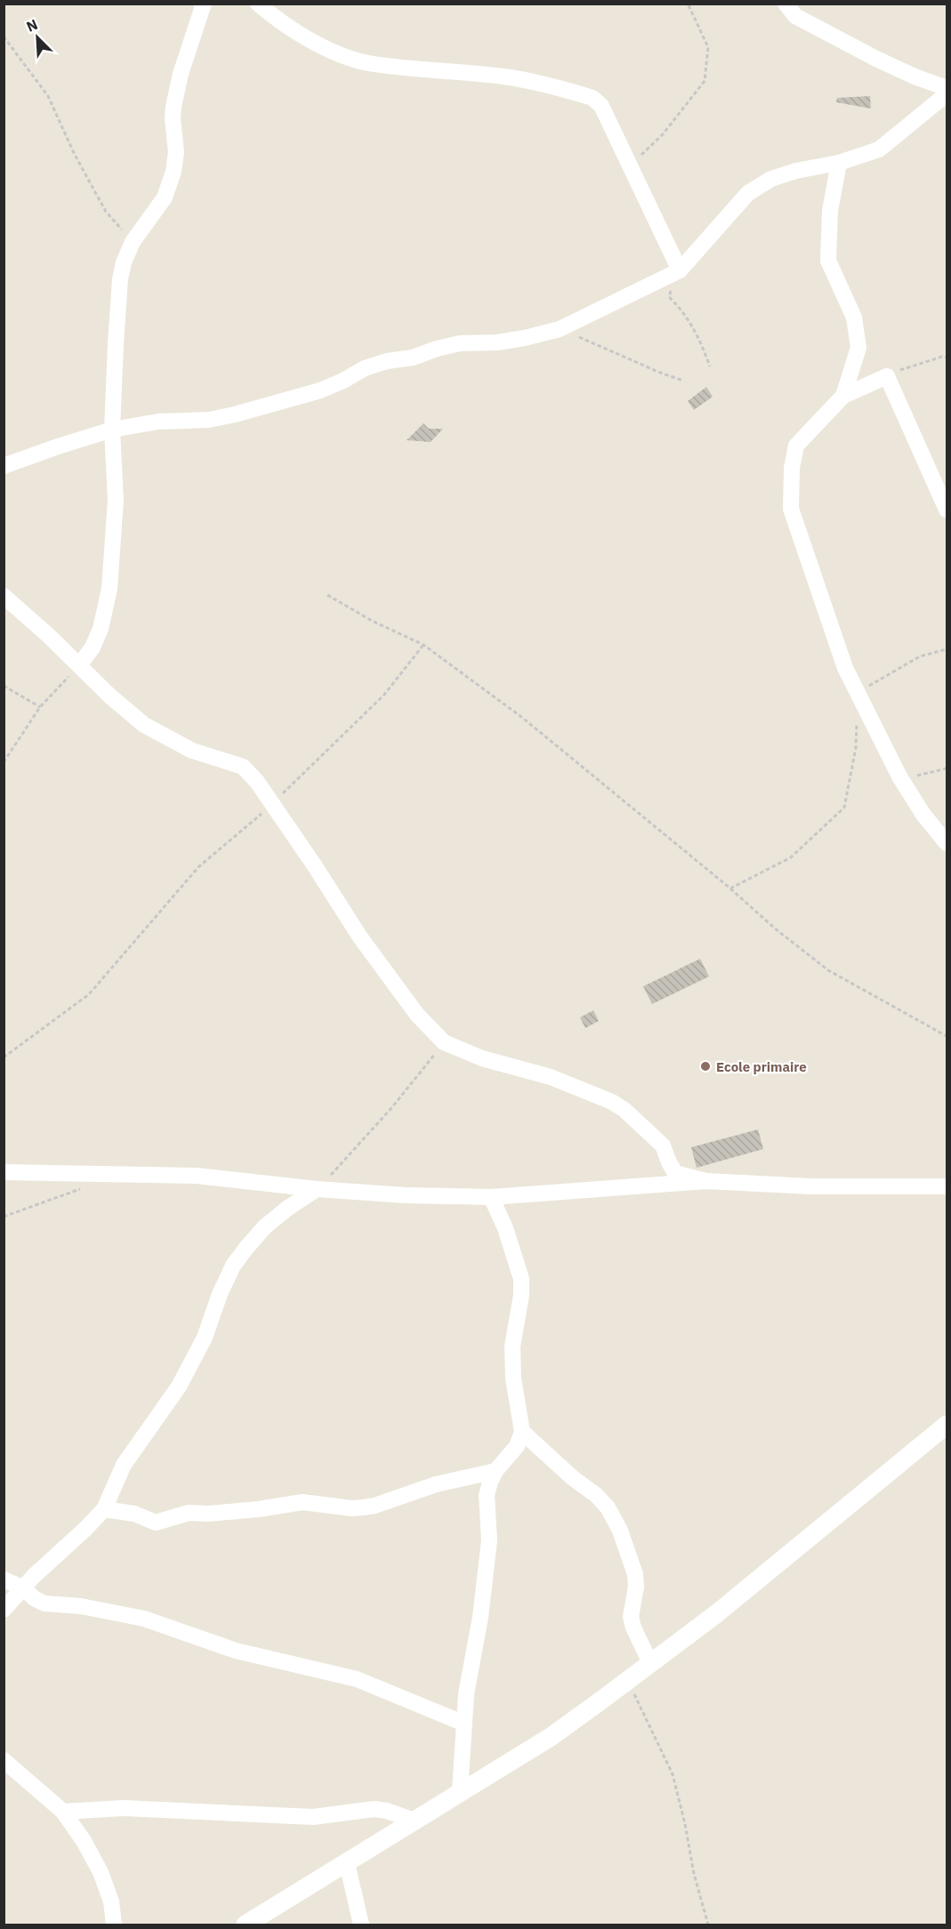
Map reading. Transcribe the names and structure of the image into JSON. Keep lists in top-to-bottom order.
{
  "places": ["Ecole primaire"],
  "north": "top left"
}
